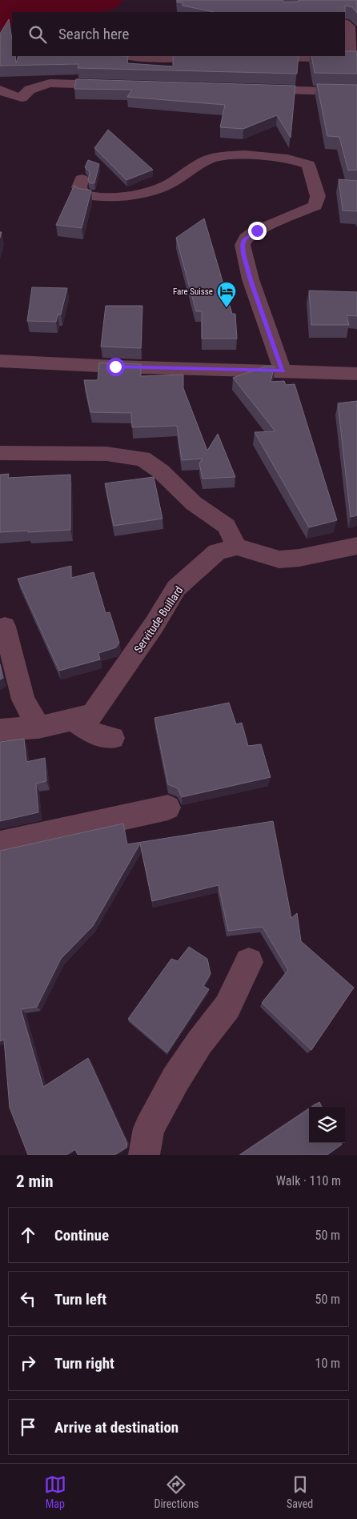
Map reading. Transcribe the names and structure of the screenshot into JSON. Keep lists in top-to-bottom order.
{
  "streets": {
    "street": ["Servitude Buillard"]
  },
  "places": {
    "hotel": ["Fare Suisse"]
  },
  "page": {
    "search": "Search here",
    "heading": ["2 min", "Walk · 110 m"],
    "list": [
      ["Continue", "50 m"],
      ["Turn left", "50 m"],
      ["Turn right", "10 m"],
      "Arrive at destination"
    ],
    "nav": ["Map", "Directions", "Saved"]
  }
}
